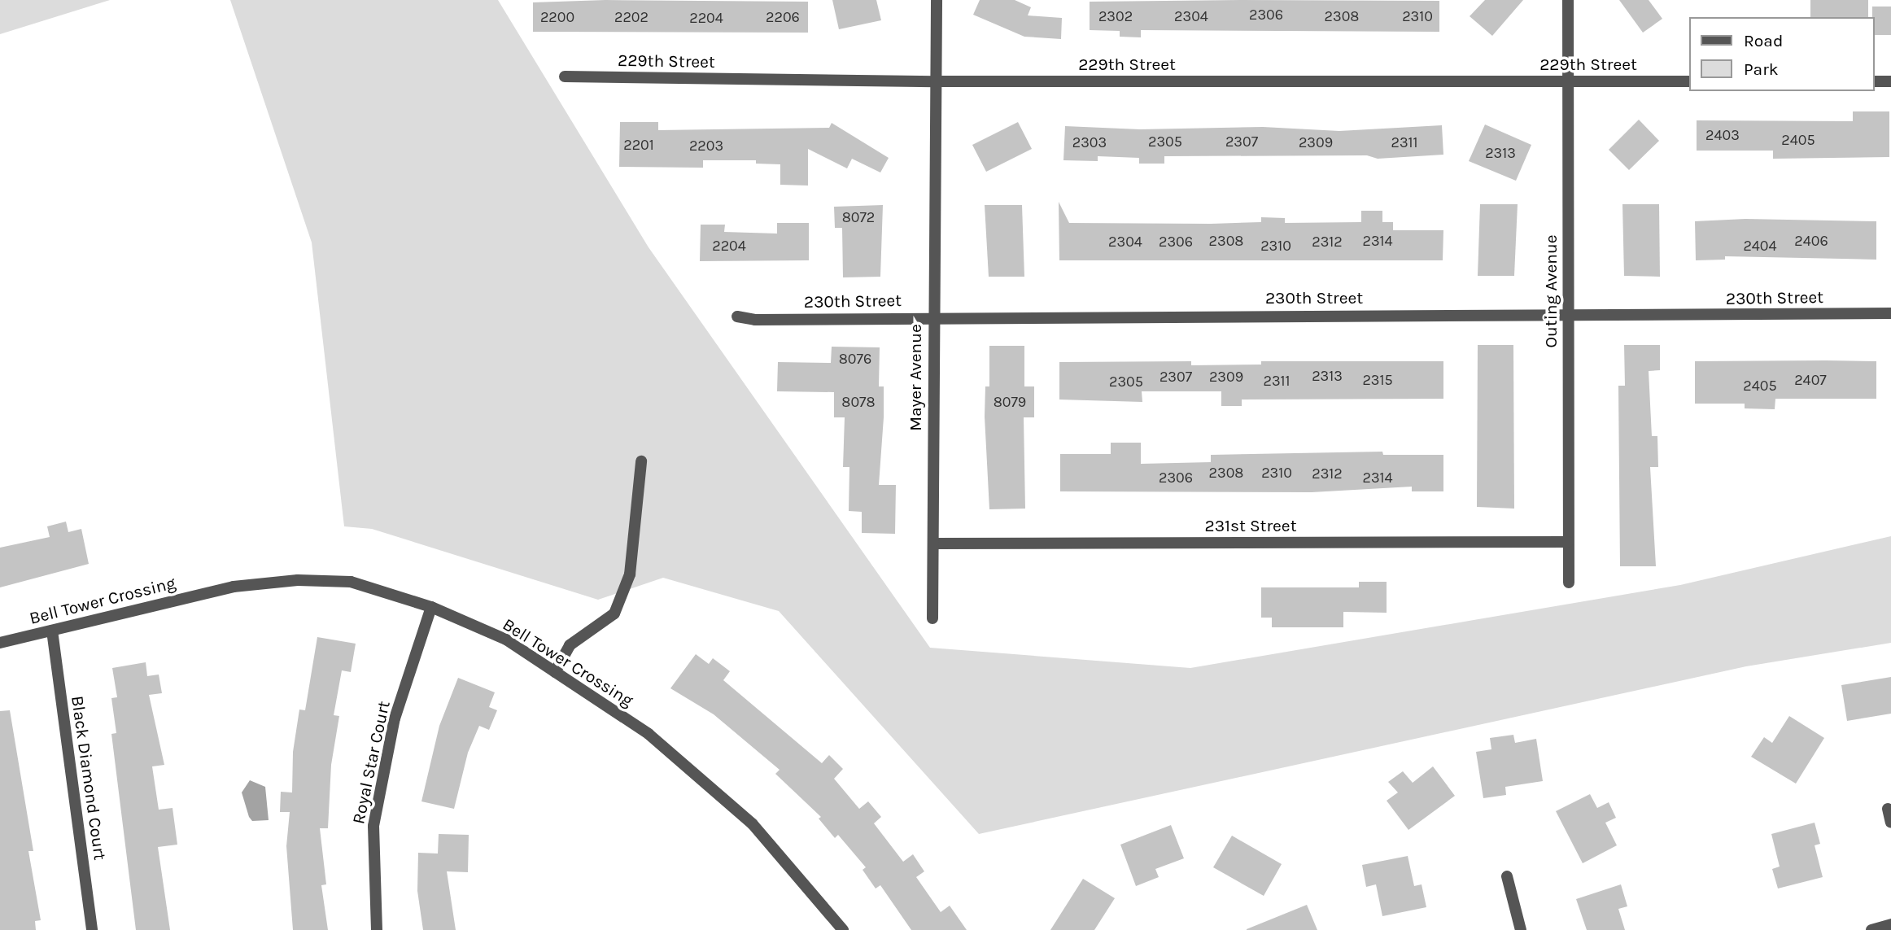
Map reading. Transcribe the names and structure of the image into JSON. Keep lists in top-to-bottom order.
{
  "streets": {
    "street": [
      "229th Street",
      "Outing Avenue",
      "230th Street",
      "Mayer Avenue",
      "231st Street",
      "Bell Tower Crossing",
      "Royal Star Court",
      "Black Diamond Court"
    ]
  },
  "crossings": [
    ["229th Street", "Outing Avenue"],
    ["229th Street", "Mayer Avenue"],
    ["Outing Avenue", "230th Street"],
    ["Outing Avenue", "231st Street"],
    ["230th Street", "Mayer Avenue"],
    ["Mayer Avenue", "231st Street"],
    ["Bell Tower Crossing", "Royal Star Court"],
    ["Bell Tower Crossing", "Black Diamond Court"]
  ],
  "house_numbers": [
    "2306",
    "2302",
    "2304",
    "2308",
    "2310",
    "2200",
    "2202",
    "2206",
    "2204",
    "2403",
    "2405",
    "2305",
    "2307",
    "2303",
    "2309",
    "2311",
    "2201",
    "2203",
    "2313",
    "8072",
    "2308",
    "2314",
    "2406",
    "2304",
    "2306",
    "2312",
    "2204",
    "2310",
    "2404",
    "8076",
    "2313",
    "2307",
    "2309",
    "2315",
    "2407",
    "2311",
    "2305",
    "2405",
    "8078",
    "8079",
    "2308",
    "2310",
    "2312",
    "2306",
    "2314"
  ],
  "legend": ["Road", "Park"]
}
